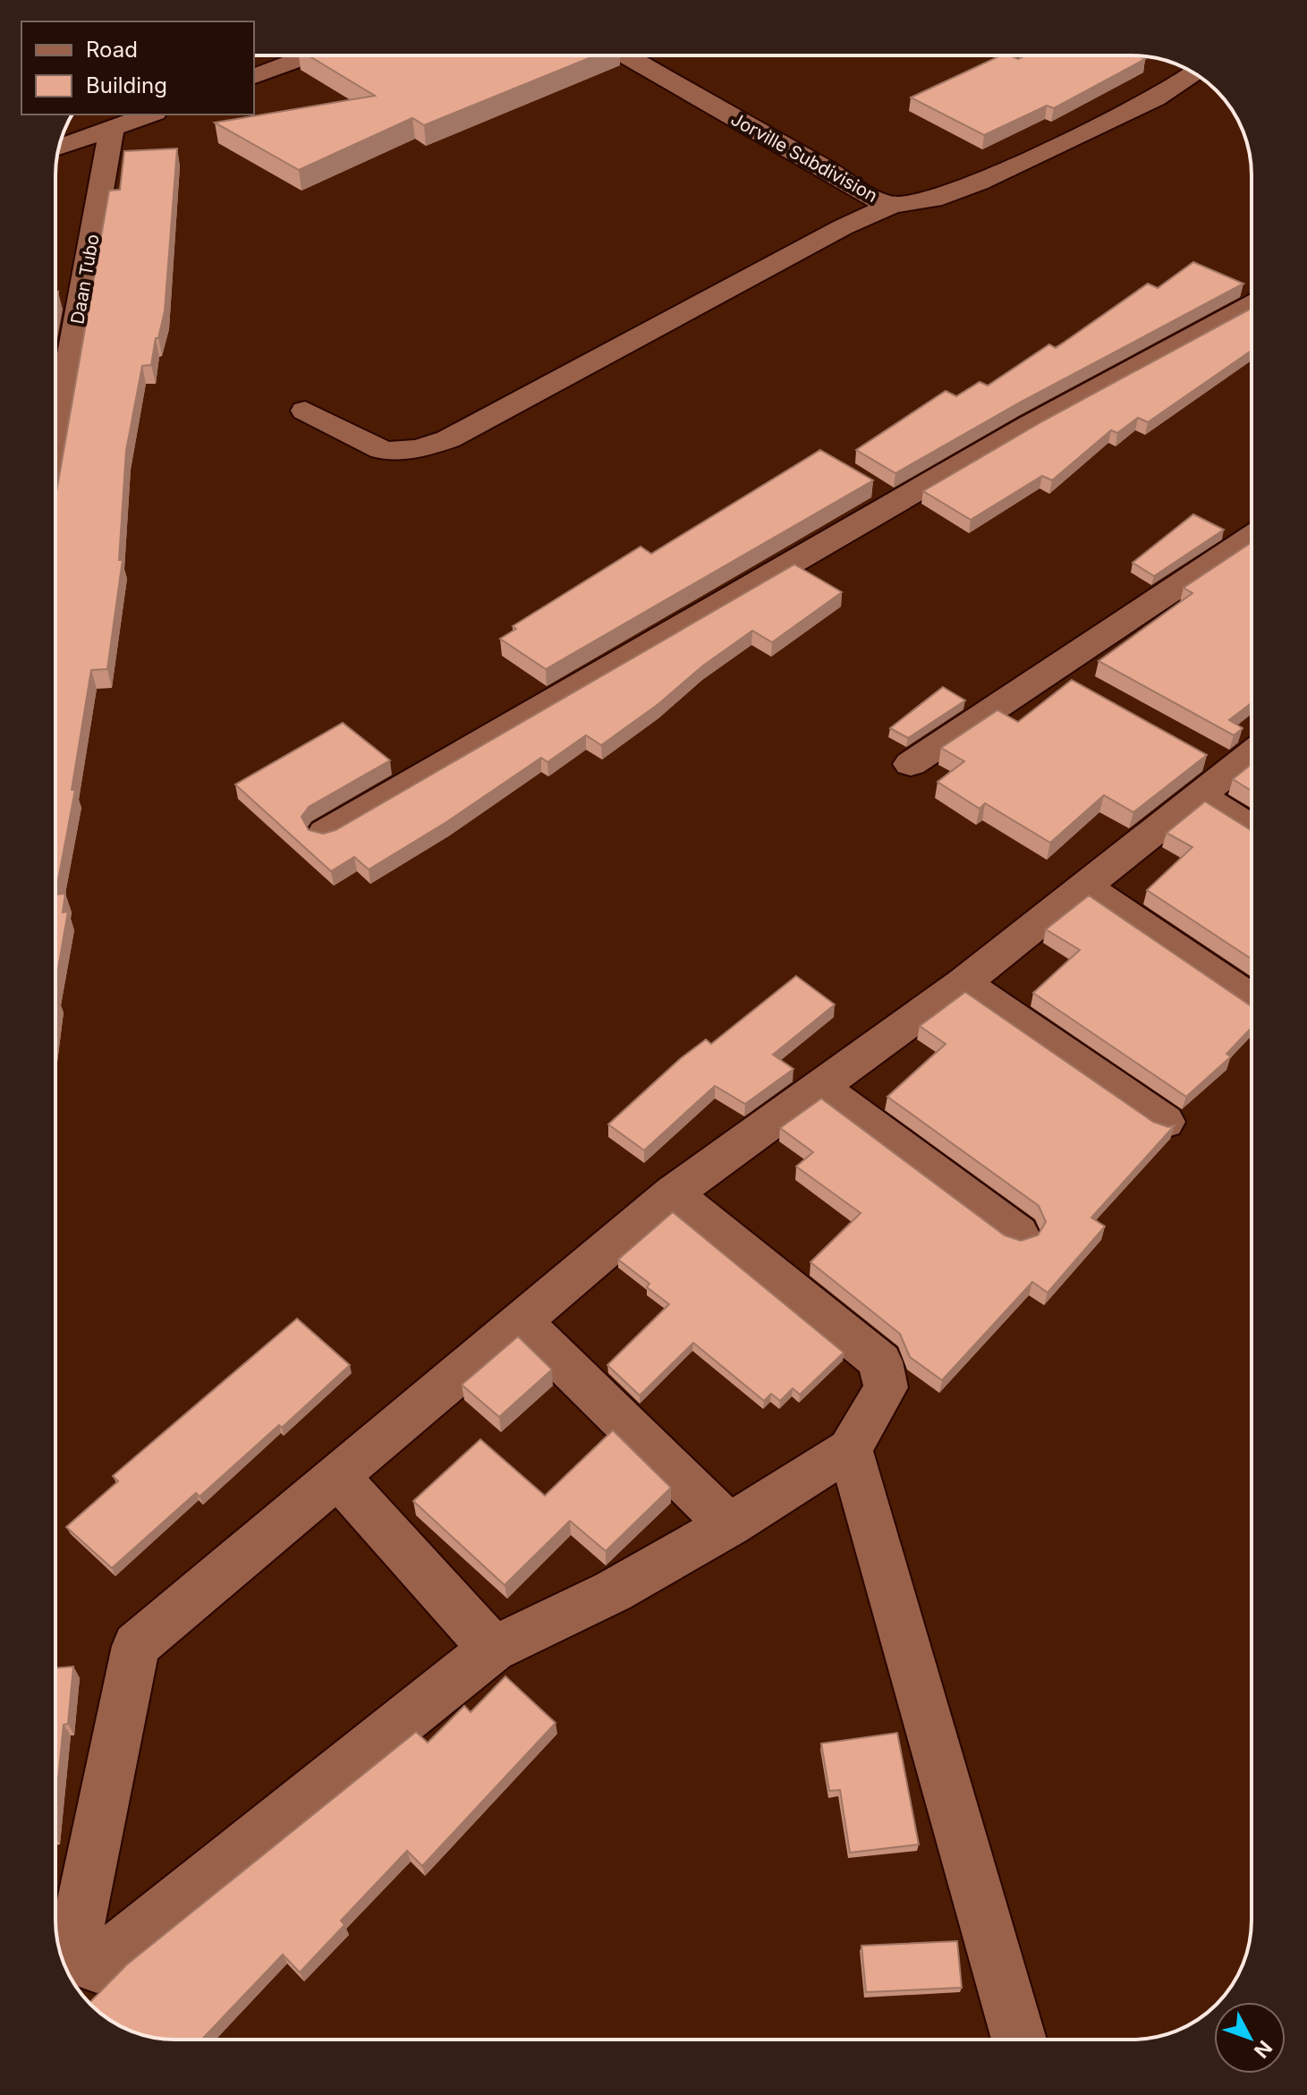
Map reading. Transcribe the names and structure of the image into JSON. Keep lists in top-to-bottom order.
{
  "streets": {
    "street": ["Jorville Subdivision", "Daan Tubo"]
  },
  "legend": ["Road", "Building"],
  "north": "bottom right"
}
